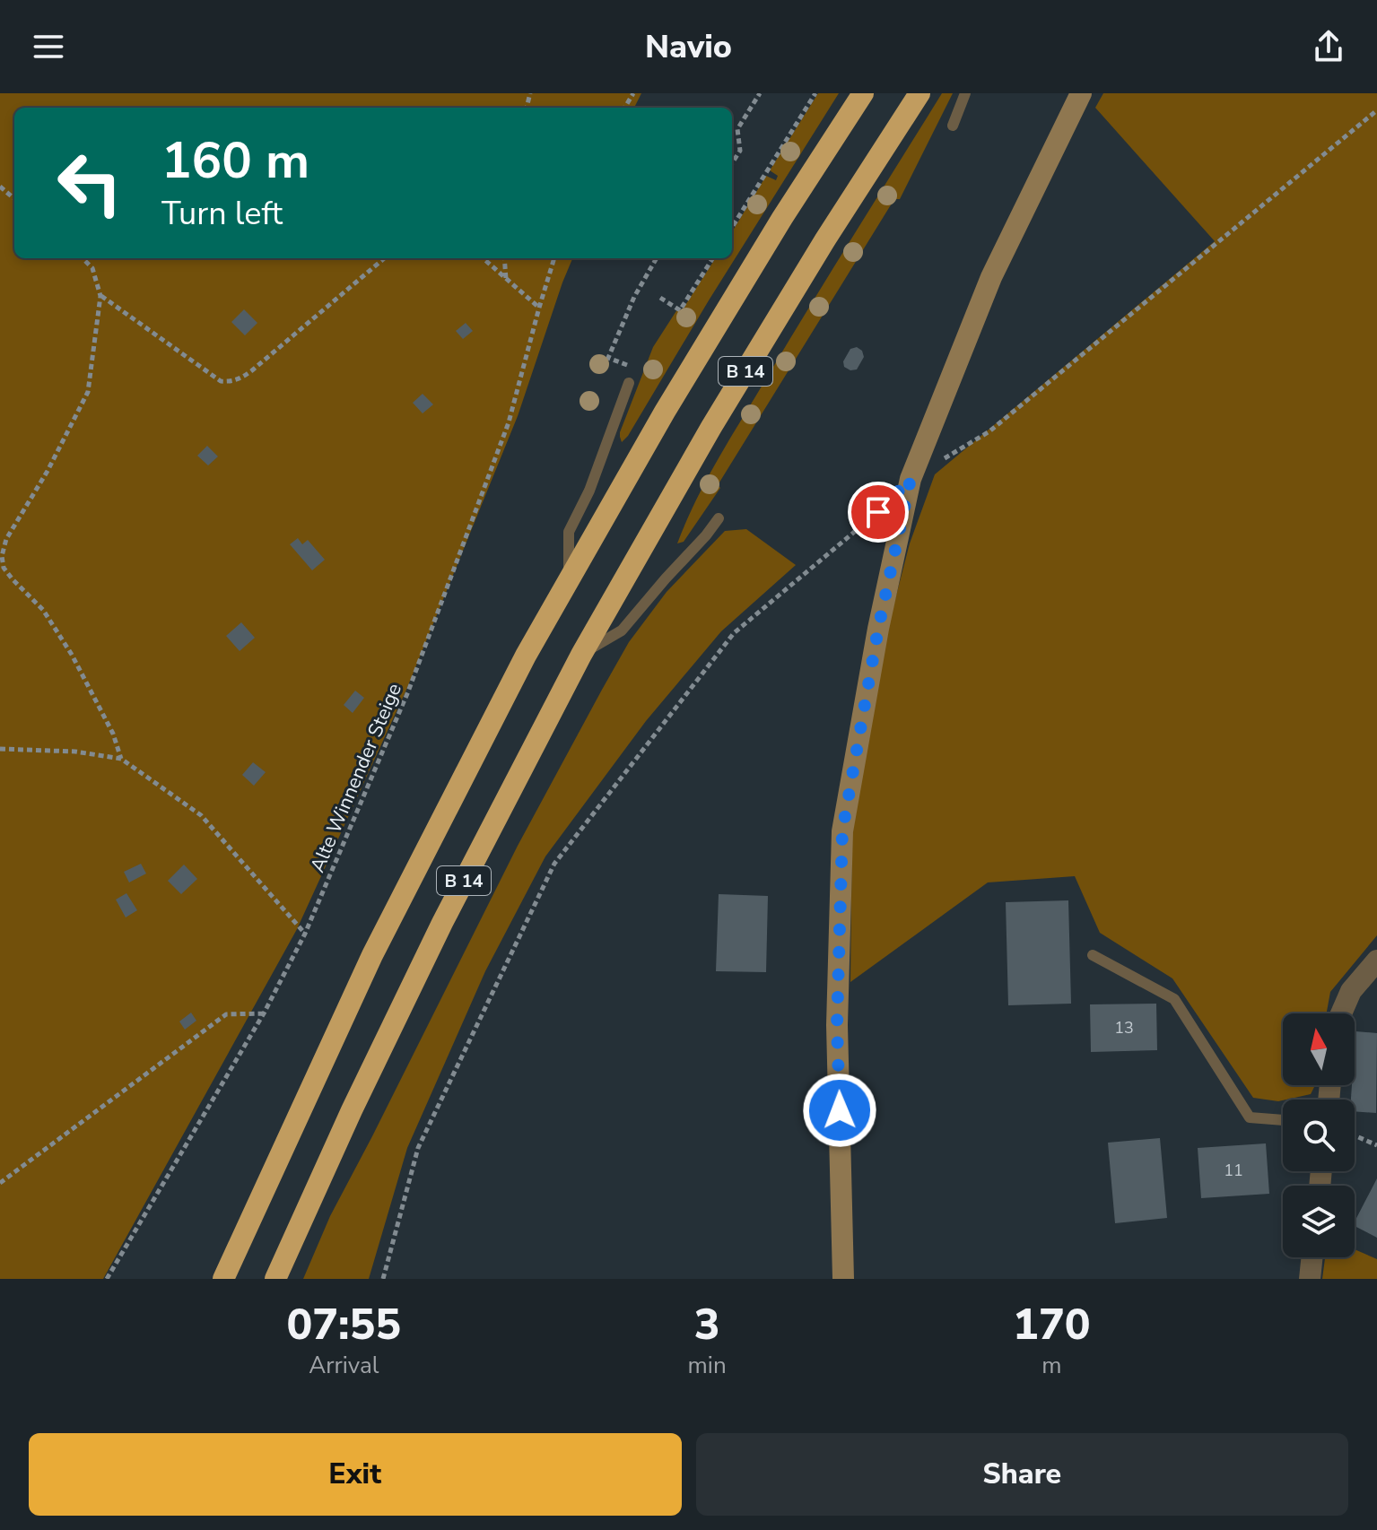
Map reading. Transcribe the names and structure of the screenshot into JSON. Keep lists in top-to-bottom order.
{
  "streets": {
    "highway": ["B 14"],
    "path": ["Alte Winnender Steige"]
  },
  "house_numbers": ["13", "11"],
  "north": "top",
  "page": {
    "header": "Navio",
    "turn": ["160 m", "Turn left"],
    "eta": [
      "07:55",
      "Arrival",
      "3",
      "min",
      "170",
      "m"
    ],
    "buttons": ["Exit", "Share"]
  }
}
